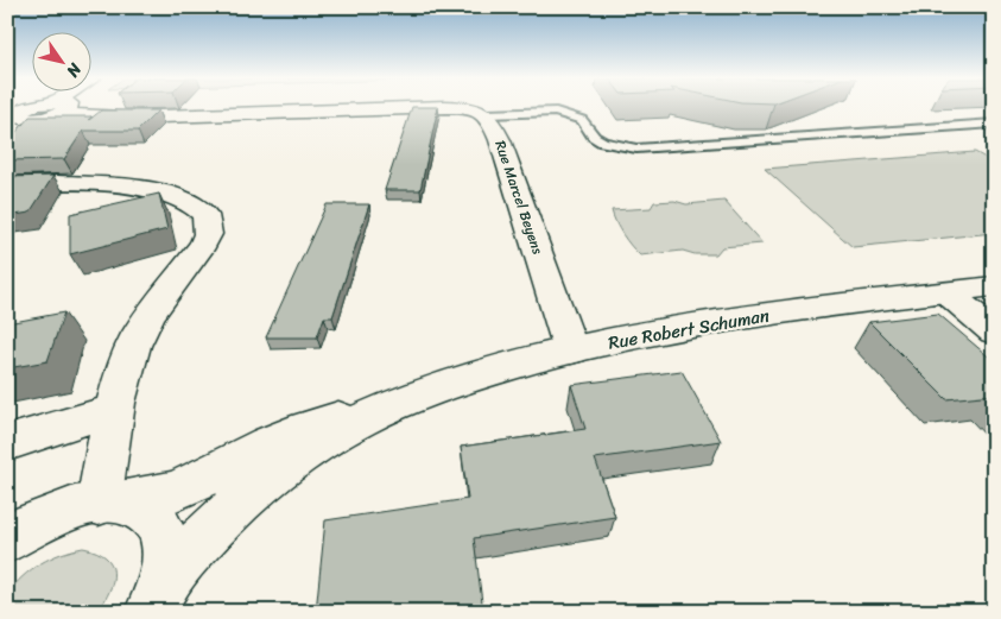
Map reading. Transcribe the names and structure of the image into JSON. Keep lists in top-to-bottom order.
{
  "streets": {
    "street": ["Rue Marcel Beyens", "Rue Robert Schuman"]
  },
  "crossings": [
    ["Rue Marcel Beyens", "Rue Robert Schuman"]
  ],
  "north": "bottom right"
}
